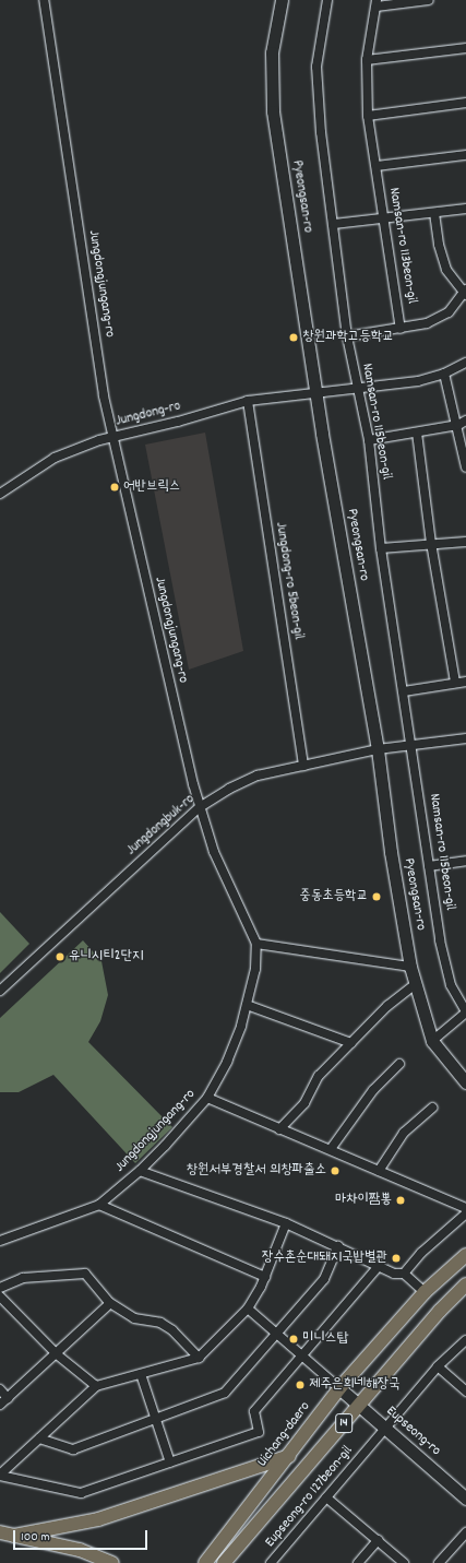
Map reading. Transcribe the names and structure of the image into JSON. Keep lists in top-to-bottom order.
{
  "streets": {
    "main road": [
      "Pyeongsan-ro",
      "14",
      "Eupseong-ro",
      "Uichang-daero"
    ],
    "street": [
      "Namsan-ro 113beon-gil",
      "Jungdongjungang-ro",
      "Jungdong-ro",
      "Namsan-ro 115beon-gil",
      "Jungdong-ro 5beon-gil",
      "Jungdongbuk-ro",
      "Eupseong-ro 127beon-gil"
    ]
  },
  "crossings": [
    ["Pyeongsan-ro", "Jungdong-ro"],
    ["Pyeongsan-ro", "Jungdongbuk-ro"],
    ["Jungdongjungang-ro", "Jungdong-ro"],
    ["Jungdongjungang-ro", "Jungdongbuk-ro"],
    ["Jungdong-ro", "Namsan-ro 115beon-gil"],
    ["Jungdong-ro", "Jungdong-ro 5beon-gil"],
    ["Namsan-ro 115beon-gil", "Jungdongbuk-ro"],
    ["Jungdong-ro 5beon-gil", "Jungdongbuk-ro"],
    ["14", "Eupseong-ro"],
    ["Eupseong-ro", "Uichang-daero"],
    ["Eupseong-ro", "Eupseong-ro 127beon-gil"]
  ],
  "places": [
    "창원과학고등학교",
    "어반브릭스",
    "중동초등학교",
    "유니시티2단지",
    "창원서부경찰서 의창파출소",
    "마차이짬뽕",
    "장수촌순대돼지국밥별관",
    "미니스탑",
    "제주은희네해장국"
  ],
  "scale_bar": "100 m"
}
